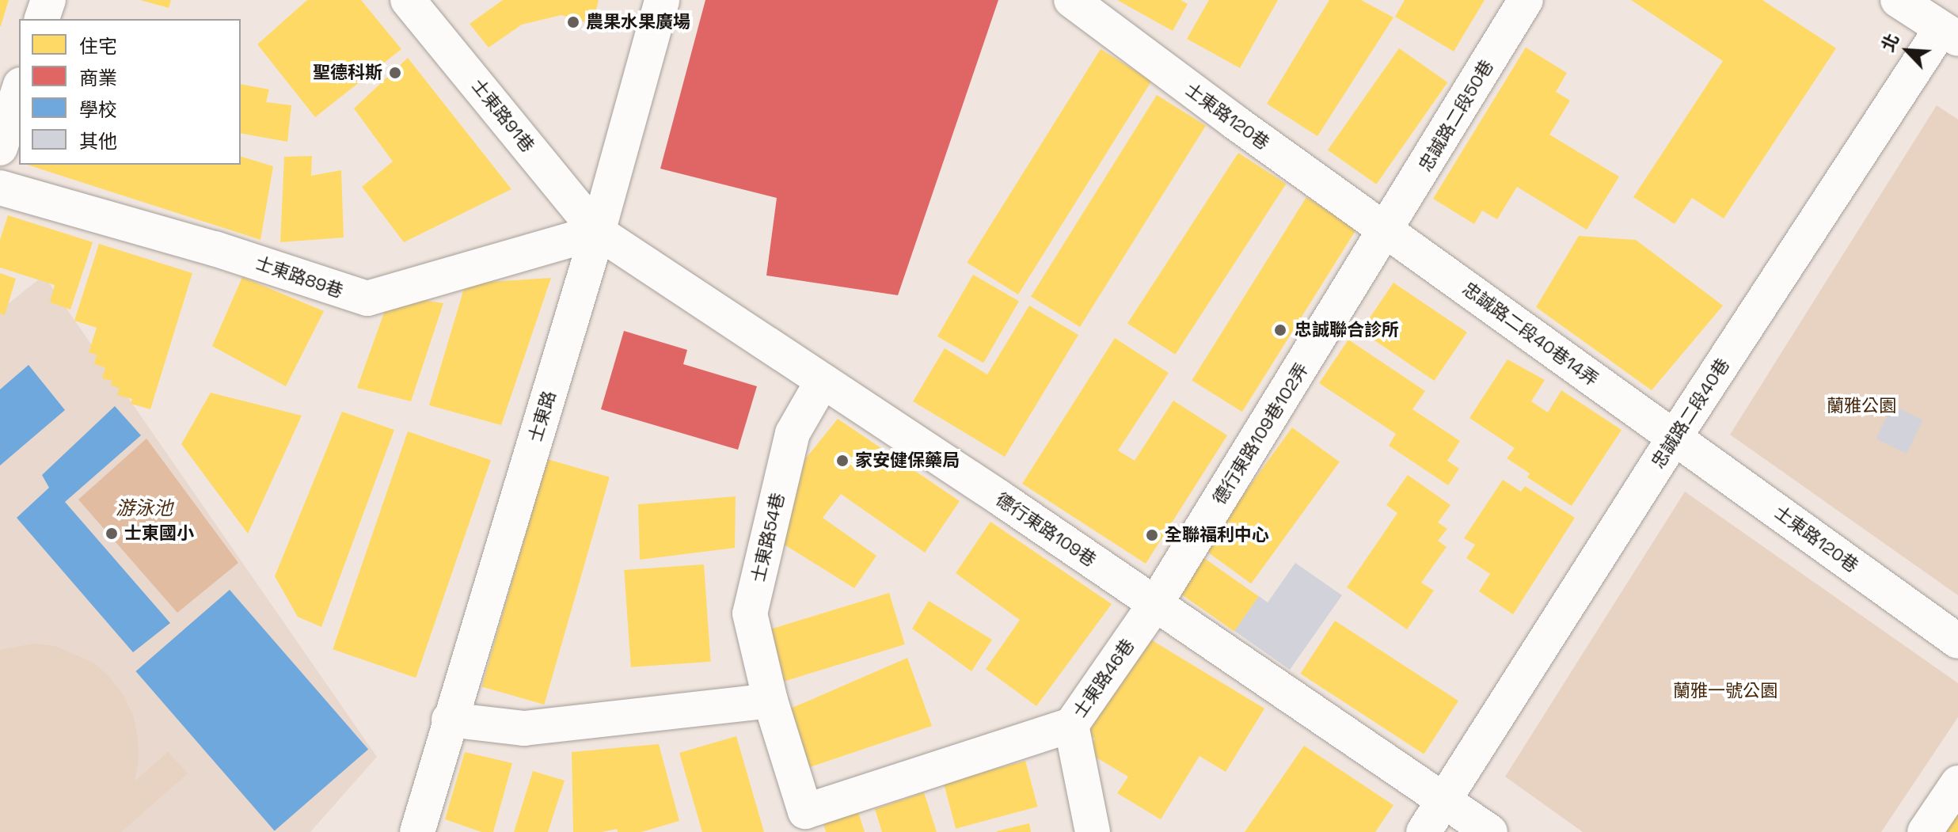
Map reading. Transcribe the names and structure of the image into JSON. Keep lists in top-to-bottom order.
{
  "streets": {
    "street": [
      "士東路91巷",
      "忠誠路二段50巷",
      "士東路120巷",
      "士東路89巷",
      "忠誠路二段40巷14弄",
      "忠誠路二段40巷",
      "士東路",
      "德行東路109巷102弄",
      "德行東路109巷",
      "士東路54巷",
      "士東路46巷"
    ]
  },
  "crossings": [
    ["士東路91巷", "士東路89巷"],
    ["士東路91巷", "士東路"],
    ["士東路91巷", "德行東路109巷"],
    ["忠誠路二段50巷", "士東路120巷"],
    ["忠誠路二段50巷", "忠誠路二段40巷14弄"],
    ["忠誠路二段50巷", "德行東路109巷102弄"],
    ["士東路120巷", "忠誠路二段40巷14弄"],
    ["士東路120巷", "忠誠路二段40巷"],
    ["士東路120巷", "德行東路109巷102弄"],
    ["士東路89巷", "士東路"],
    ["士東路89巷", "德行東路109巷"],
    ["忠誠路二段40巷14弄", "忠誠路二段40巷"],
    ["忠誠路二段40巷14弄", "德行東路109巷102弄"],
    ["忠誠路二段40巷", "德行東路109巷"],
    ["士東路", "德行東路109巷"],
    ["德行東路109巷102弄", "德行東路109巷"],
    ["德行東路109巷102弄", "士東路46巷"],
    ["德行東路109巷", "士東路54巷"],
    ["德行東路109巷", "士東路46巷"],
    ["士東路54巷", "士東路46巷"]
  ],
  "water": ["游泳池"],
  "parks": ["蘭雅公園", "蘭雅一號公園"],
  "places": [
    "農果水果廣場",
    "聖德科斯",
    "忠誠聯合診所",
    "家安健保藥局",
    "士東國小",
    "全聯福利中心"
  ],
  "legend": [
    "住宅",
    "商業",
    "學校",
    "其他"
  ],
  "north": "top left"
}
